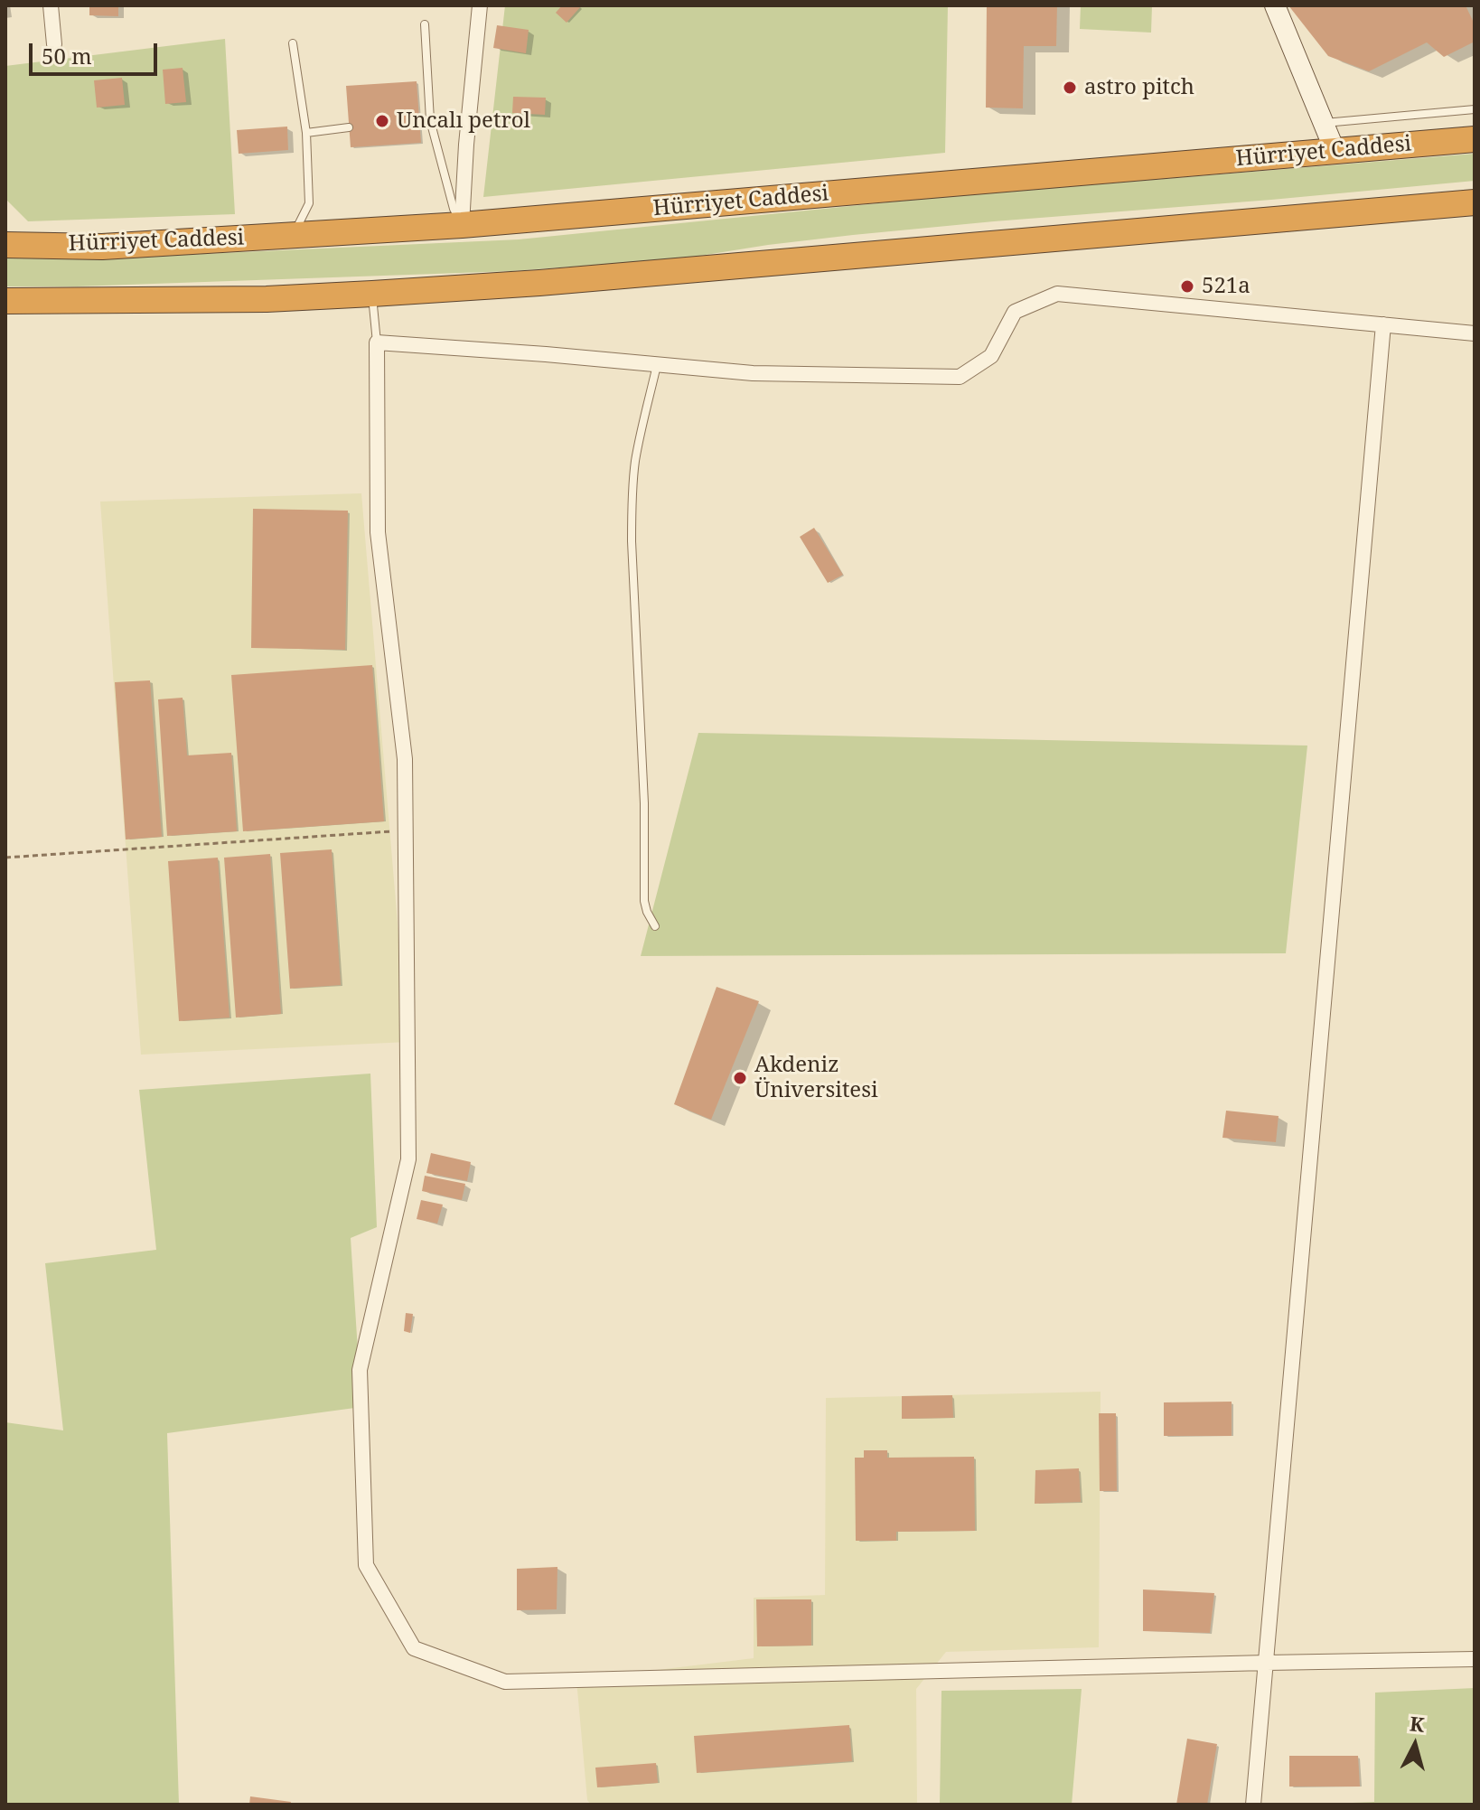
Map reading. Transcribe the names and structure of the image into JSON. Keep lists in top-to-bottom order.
{
  "streets": {
    "highway": ["Hürriyet Caddesi"]
  },
  "places": [
    "astro pitch",
    "Uncalı petrol",
    "521a",
    "Akdeniz Üniversitesi"
  ],
  "scale_bar": "50 m",
  "north": "top"
}
